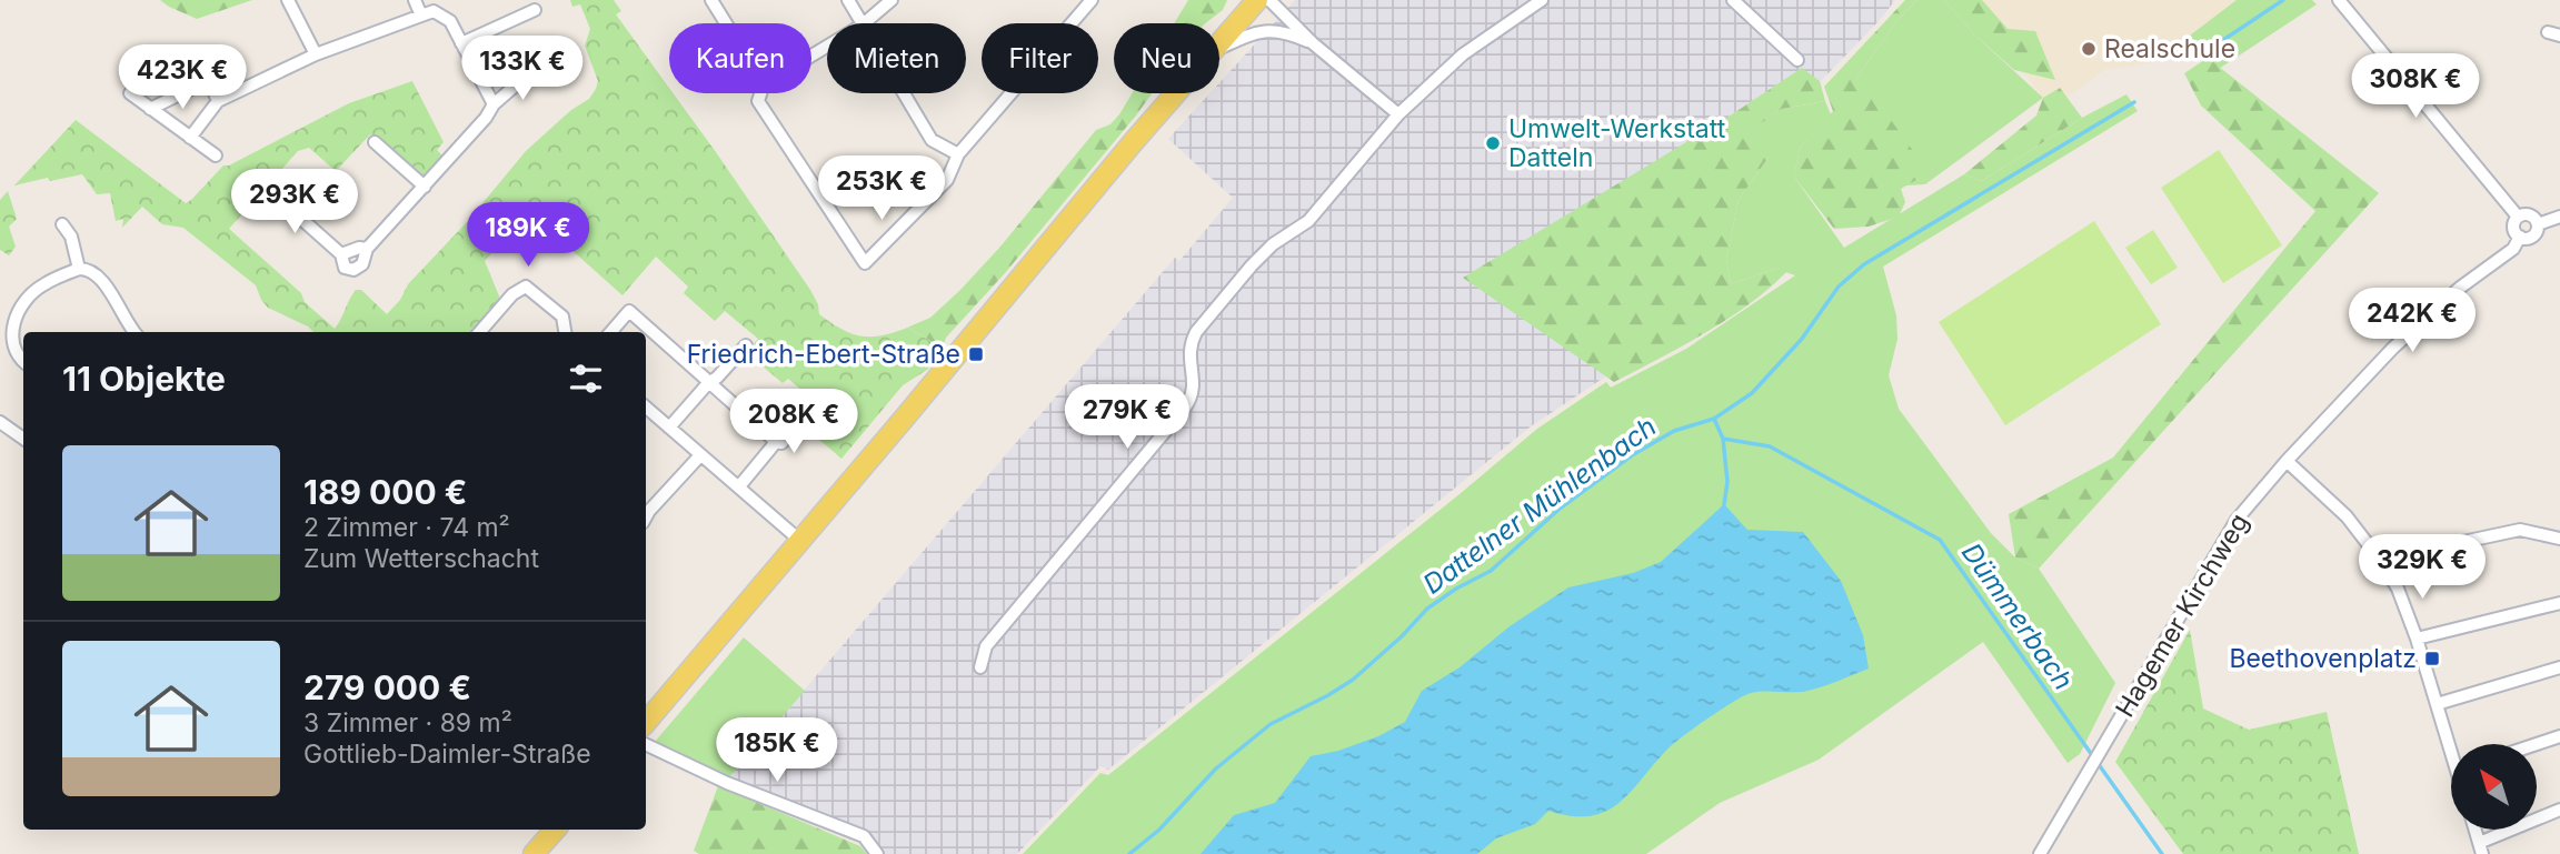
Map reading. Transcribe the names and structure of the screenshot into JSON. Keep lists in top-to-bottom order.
{
  "streets": {
    "street": ["Hagemer Kirchweg"]
  },
  "water": ["Dattelner Mühlenbach", "Dümmerbach"],
  "places": {
    "other": ["Realschule", "Umwelt-Werkstatt Datteln"],
    "transit": ["Friedrich-Ebert-Straße", "Beethovenplatz"]
  },
  "north": "top left",
  "page": {
    "chip": [
      "Kaufen",
      "Mieten",
      "Filter",
      "Neu"
    ],
    "price": [
      "133K €",
      "423K €",
      "308K €",
      "253K €",
      "293K €",
      "189K €",
      "242K €",
      "279K €",
      "208K €",
      "329K €",
      "185K €"
    ],
    "heading": "11 Objekte",
    "list": [
      {
        "name": "189 000 €",
        "note": "2 Zimmer · 74 m² · Zum Wetterschacht"
      },
      {
        "name": "279 000 €",
        "note": "3 Zimmer · 89 m² · Gottlieb-Daimler-Straße"
      }
    ]
  }
}
